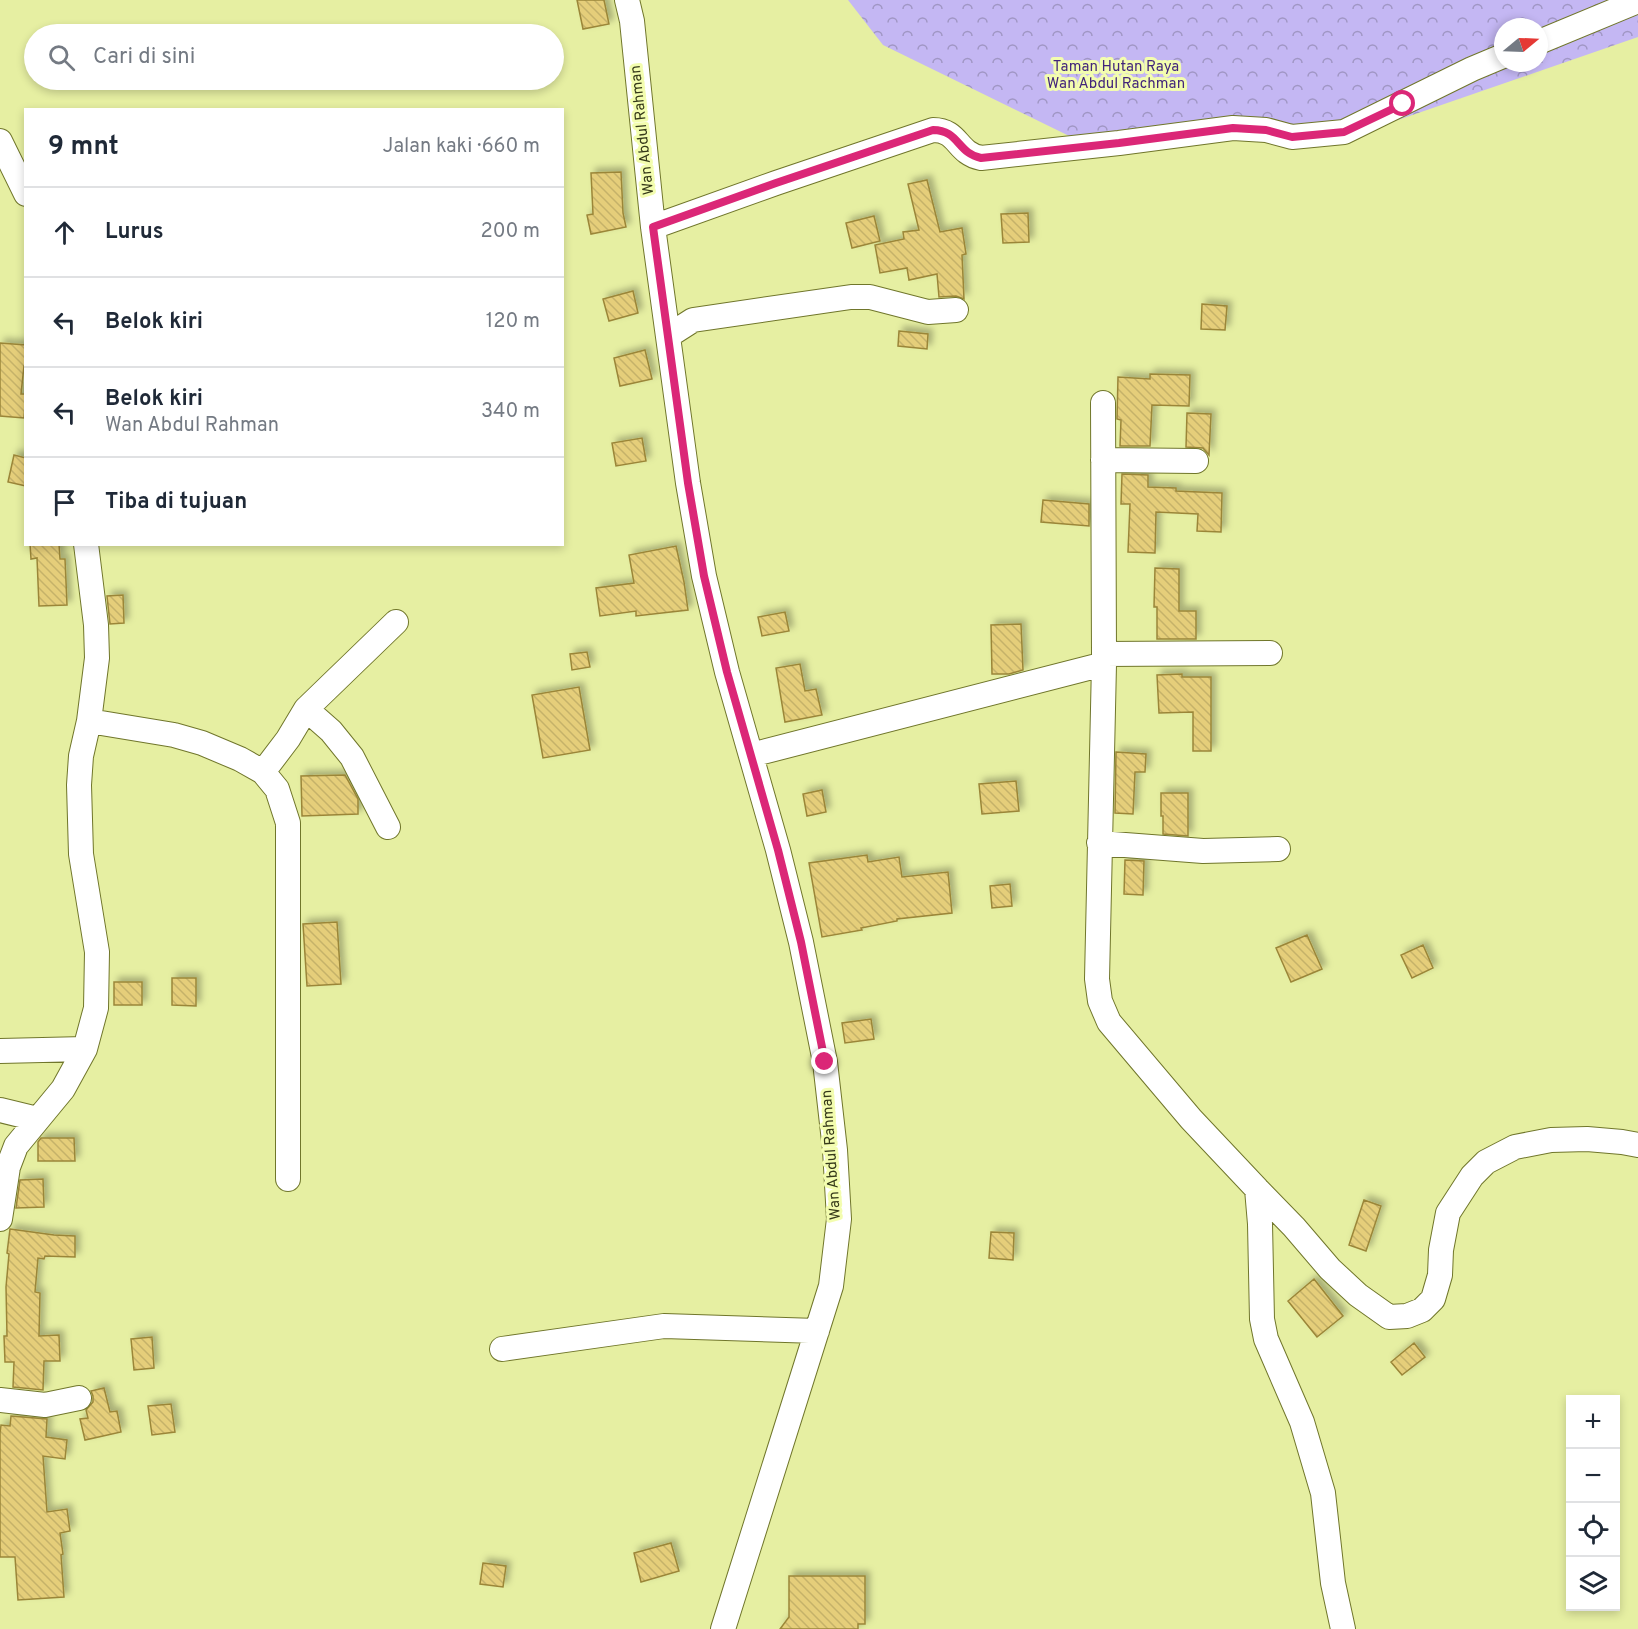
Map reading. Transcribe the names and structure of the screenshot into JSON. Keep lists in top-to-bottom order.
{
  "streets": {
    "street": ["Wan Abdul Rahman"]
  },
  "parks": ["Taman Hutan Raya Wan Abdul Rachman"],
  "north": "right",
  "page": {
    "search": "Cari di sini",
    "heading": ["9 mnt", "Jalan kaki · 660 m"],
    "list": [
      ["Lurus", "200 m"],
      ["Belok kiri", "120 m"],
      ["Belok kiri", "Wan Abdul Rahman", "340 m"],
      "Tiba di tujuan"
    ],
    "map_buttons": ["+", "−"]
  }
}
